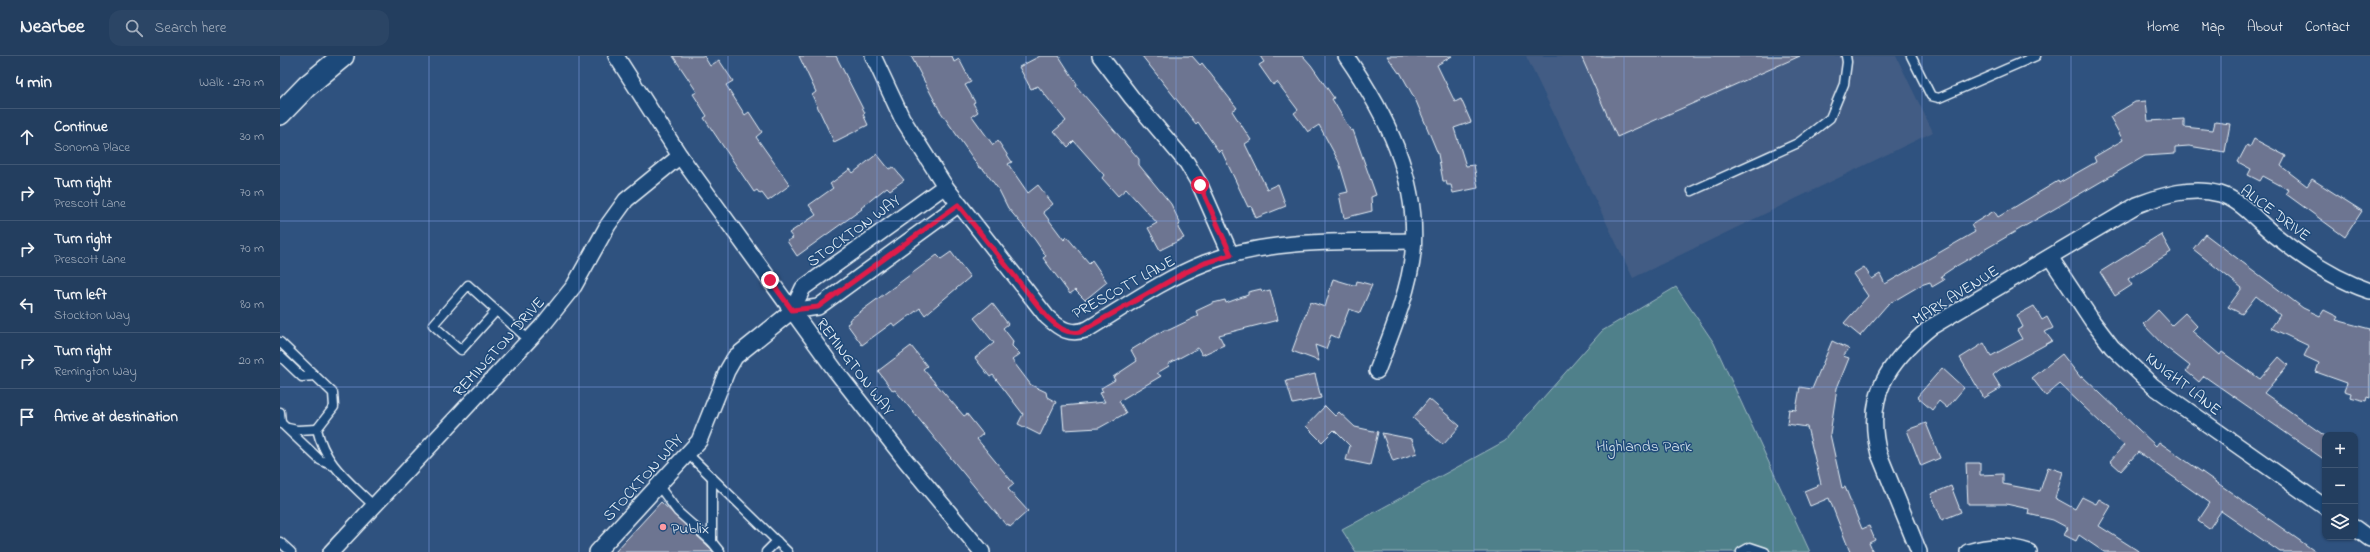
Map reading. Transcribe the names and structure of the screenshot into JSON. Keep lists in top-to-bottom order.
{
  "streets": {
    "street": [
      "ALICE DRIVE",
      "STOCKTON WAY",
      "PRESCOTT LANE",
      "MARK AVENUE",
      "REMINGTON DRIVE",
      "REMINGTON WAY",
      "KNIGHT LANE"
    ]
  },
  "crossings": [
    ["ALICE DRIVE", "MARK AVENUE"],
    ["ALICE DRIVE", "KNIGHT LANE"],
    ["STOCKTON WAY", "PRESCOTT LANE"],
    ["STOCKTON WAY", "REMINGTON WAY"],
    ["MARK AVENUE", "KNIGHT LANE"],
    ["REMINGTON DRIVE", "REMINGTON WAY"]
  ],
  "parks": ["Highlands Park"],
  "places": ["Publix"],
  "page": {
    "header": "Nearbee",
    "search": "Search here",
    "nav": [
      "Home",
      "Map",
      "About",
      "Contact"
    ],
    "heading": ["4 min", "Walk · 270 m"],
    "list": [
      ["Continue", "Sonoma Place", "30 m"],
      ["Turn right", "Prescott Lane", "70 m"],
      ["Turn right", "Prescott Lane", "70 m"],
      ["Turn left", "Stockton Way", "80 m"],
      ["Turn right", "Remington Way", "20 m"],
      "Arrive at destination"
    ],
    "map_buttons": ["+", "−"]
  }
}
